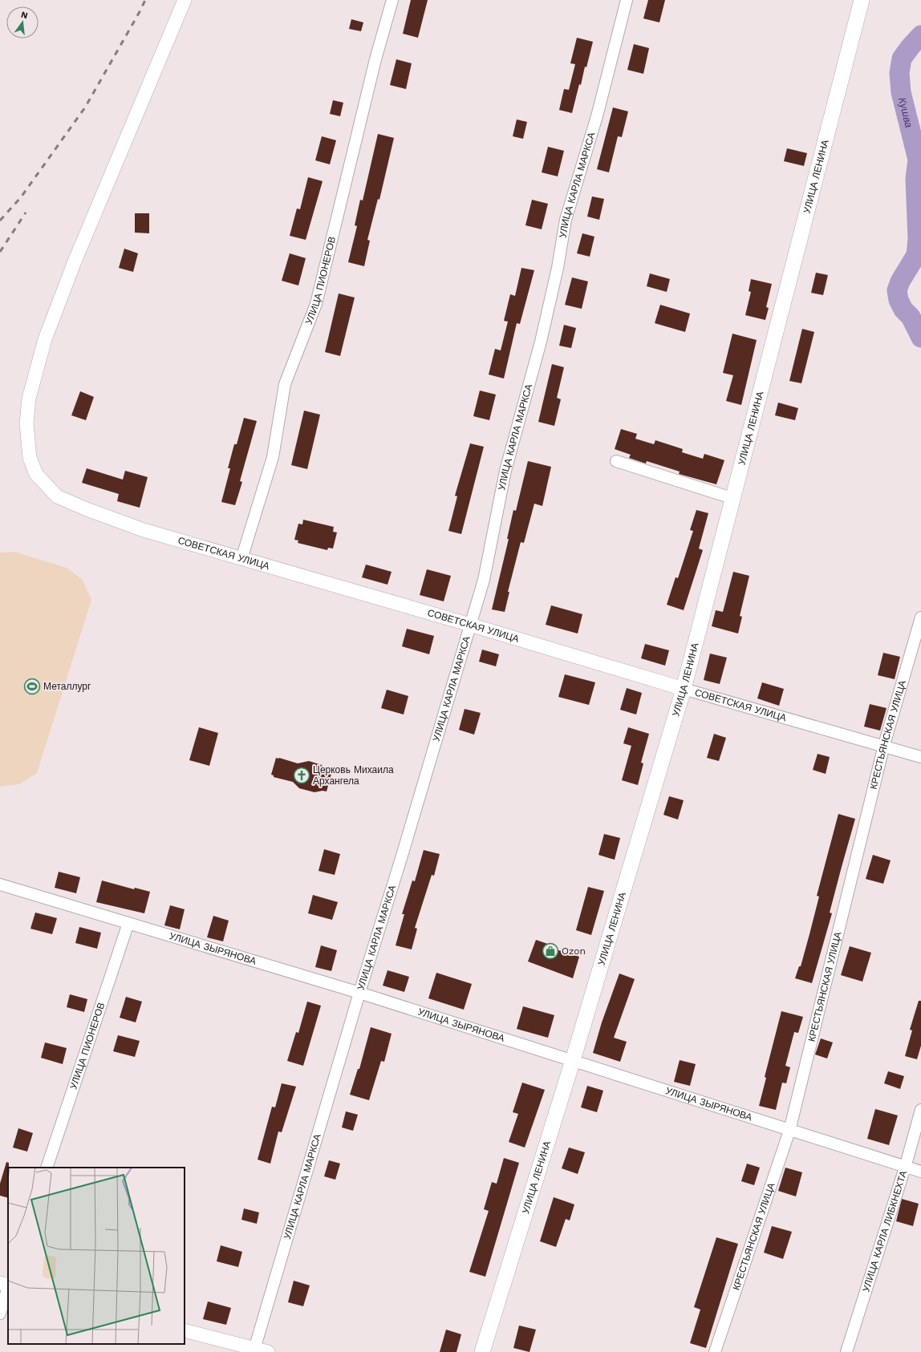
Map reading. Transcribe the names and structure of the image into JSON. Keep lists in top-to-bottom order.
{
  "streets": {
    "main road": ["УЛИЦА ЛЕНИНА"],
    "street": [
      "УЛИЦА КАРЛА МАРКСА",
      "УЛИЦА ПИОНЕРОВ",
      "СОВЕТСКАЯ УЛИЦА",
      "КРЕСТЬЯНСКАЯ УЛИЦА",
      "УЛИЦА ЗЫРЯНОВА",
      "УЛИЦА КАРЛА ЛИБКНЕХТА"
    ]
  },
  "crossings": [
    ["УЛИЦА ЛЕНИНА", "СОВЕТСКАЯ УЛИЦА"],
    ["УЛИЦА ЛЕНИНА", "УЛИЦА ЗЫРЯНОВА"],
    ["УЛИЦА КАРЛА МАРКСА", "СОВЕТСКАЯ УЛИЦА"],
    ["УЛИЦА КАРЛА МАРКСА", "УЛИЦА ЗЫРЯНОВА"],
    ["УЛИЦА ПИОНЕРОВ", "СОВЕТСКАЯ УЛИЦА"],
    ["УЛИЦА ПИОНЕРОВ", "УЛИЦА ЗЫРЯНОВА"],
    ["СОВЕТСКАЯ УЛИЦА", "КРЕСТЬЯНСКАЯ УЛИЦА"],
    ["КРЕСТЬЯНСКАЯ УЛИЦА", "УЛИЦА ЗЫРЯНОВА"],
    ["УЛИЦА ЗЫРЯНОВА", "УЛИЦА КАРЛА ЛИБКНЕХТА"]
  ],
  "water": ["Кушва"],
  "places": {
    "sports": ["Металлург"],
    "church": ["Церковь Михаила Архангела"],
    "shop": ["Ozon"]
  },
  "north": "top"
}
